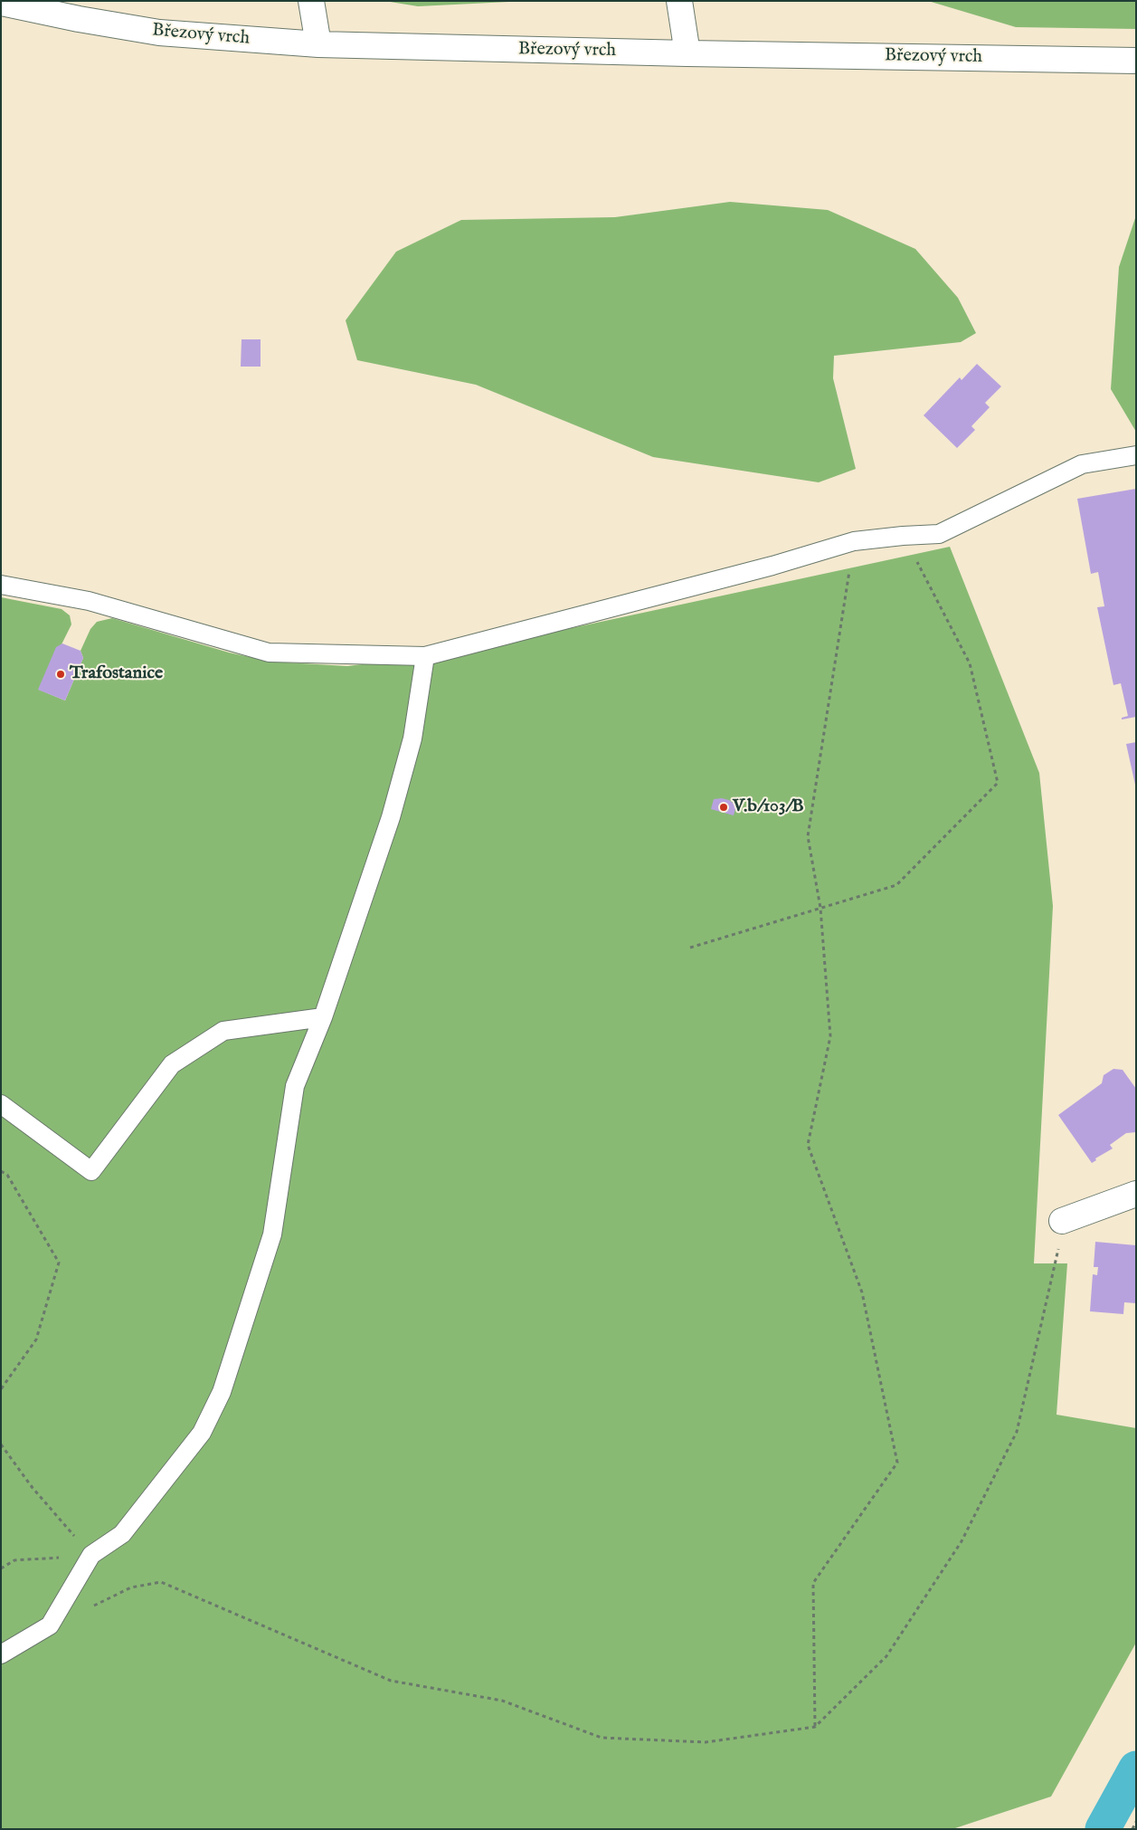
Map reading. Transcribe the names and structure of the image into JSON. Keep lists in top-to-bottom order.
{
  "streets": {
    "street": ["Březový vrch"]
  },
  "places": ["Trafostanice", "V.b/103/B"]
}
